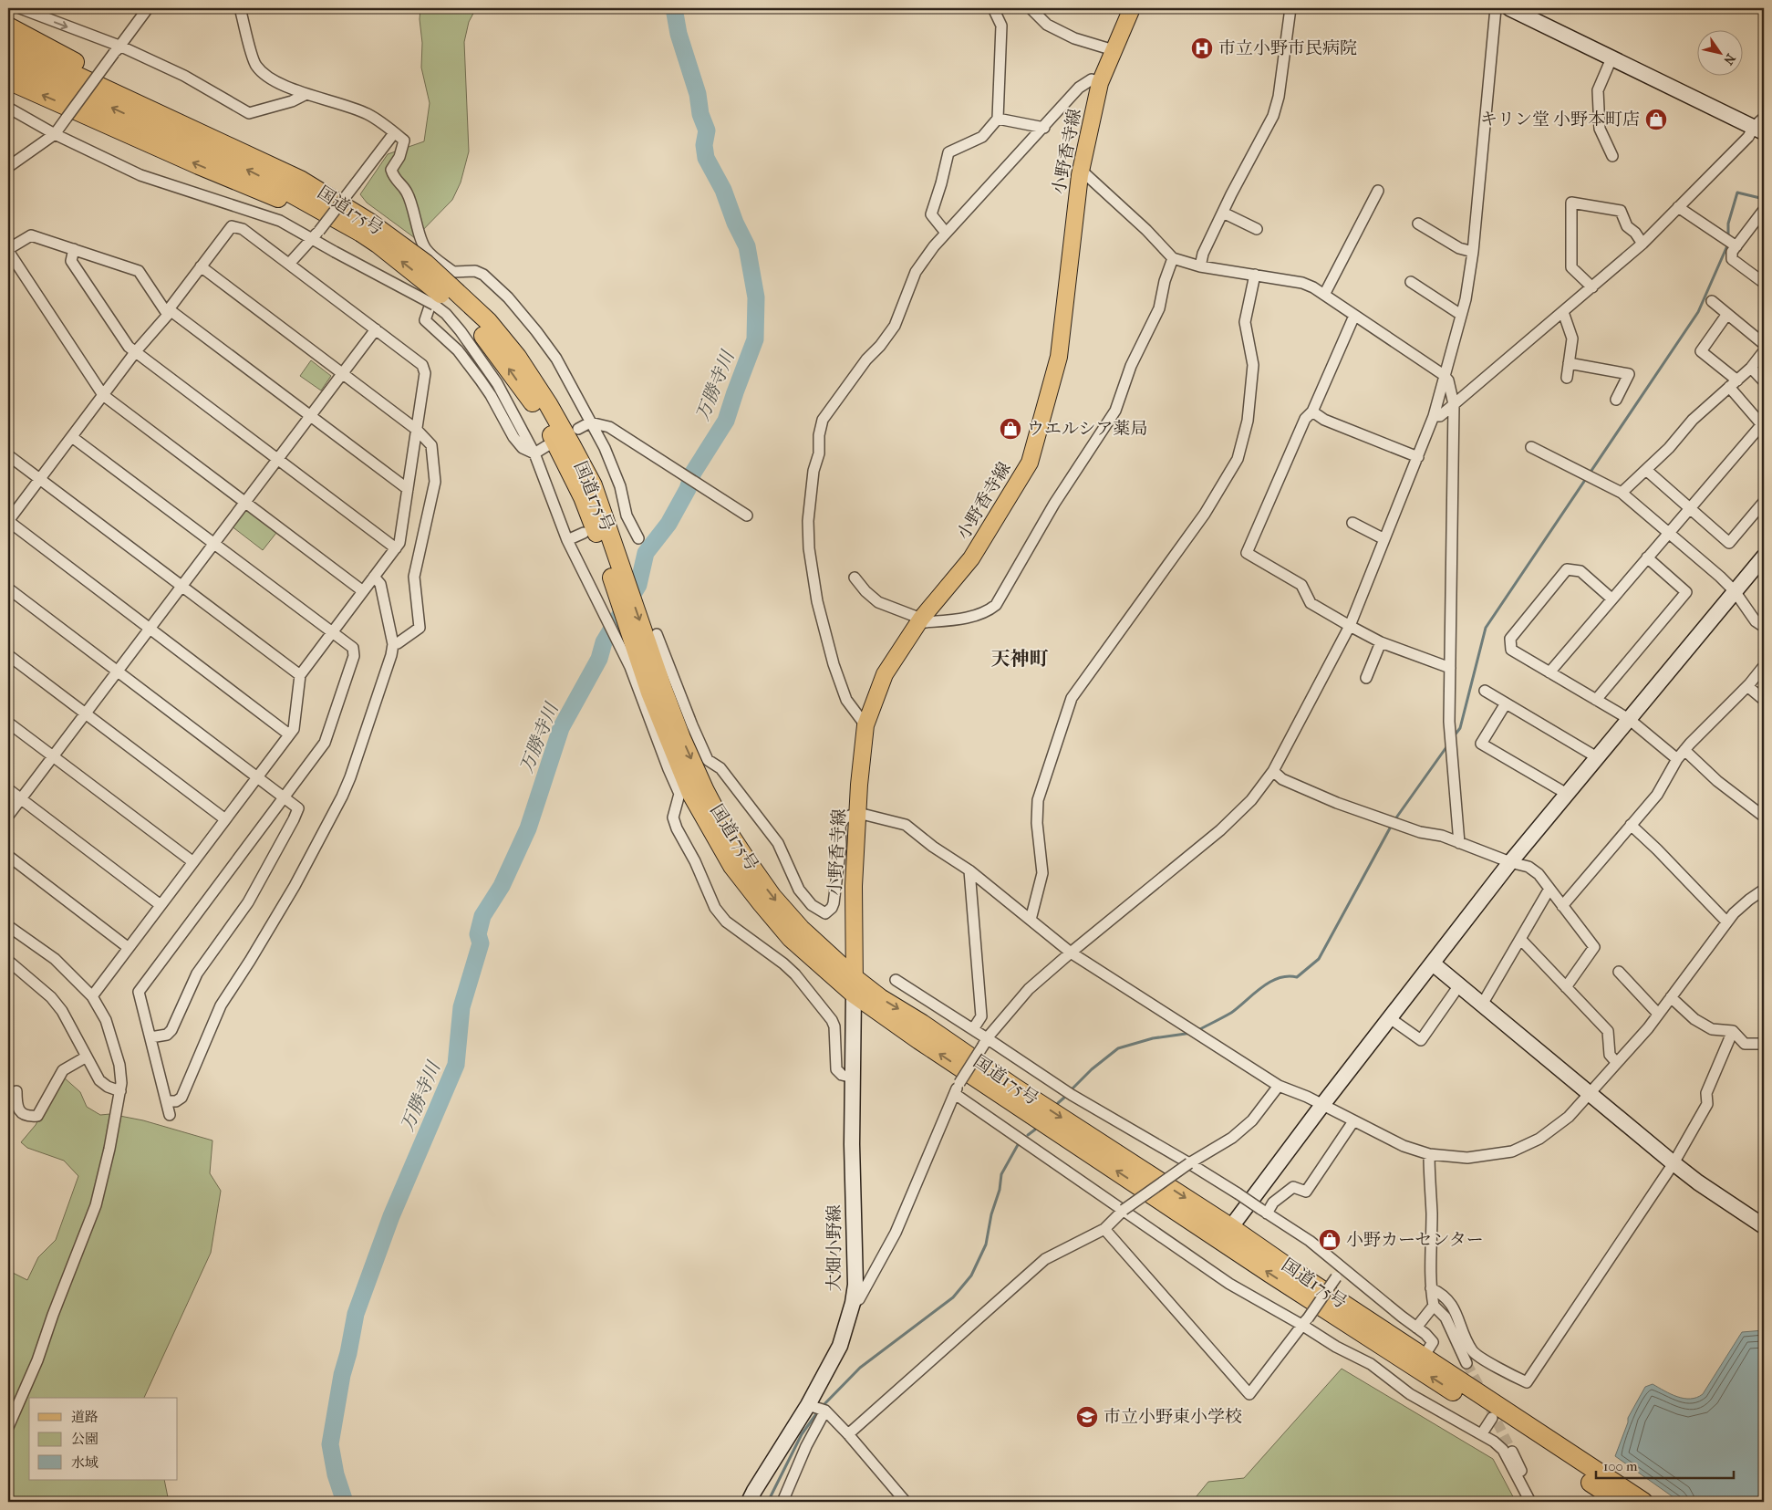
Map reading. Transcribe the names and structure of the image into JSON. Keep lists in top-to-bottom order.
{
  "streets": {
    "highway": ["国道175号"],
    "main road": ["小野香寺線"],
    "street": ["大畑小野線"]
  },
  "crossings": [
    ["小野香寺線", "国道175号"],
    ["小野香寺線", "大畑小野線"],
    ["国道175号", "大畑小野線"]
  ],
  "districts": ["天神町"],
  "water": ["万勝寺川"],
  "places": {
    "hospital": ["市立小野市民病院"],
    "shop": ["キリン堂 小野本町店", "ウエルシア薬局", "小野カーセンター"],
    "school or university": ["市立小野東小学校"]
  },
  "legend": ["道路", "公園", "水域"],
  "scale_bar": "100 m",
  "north": "bottom right"
}
